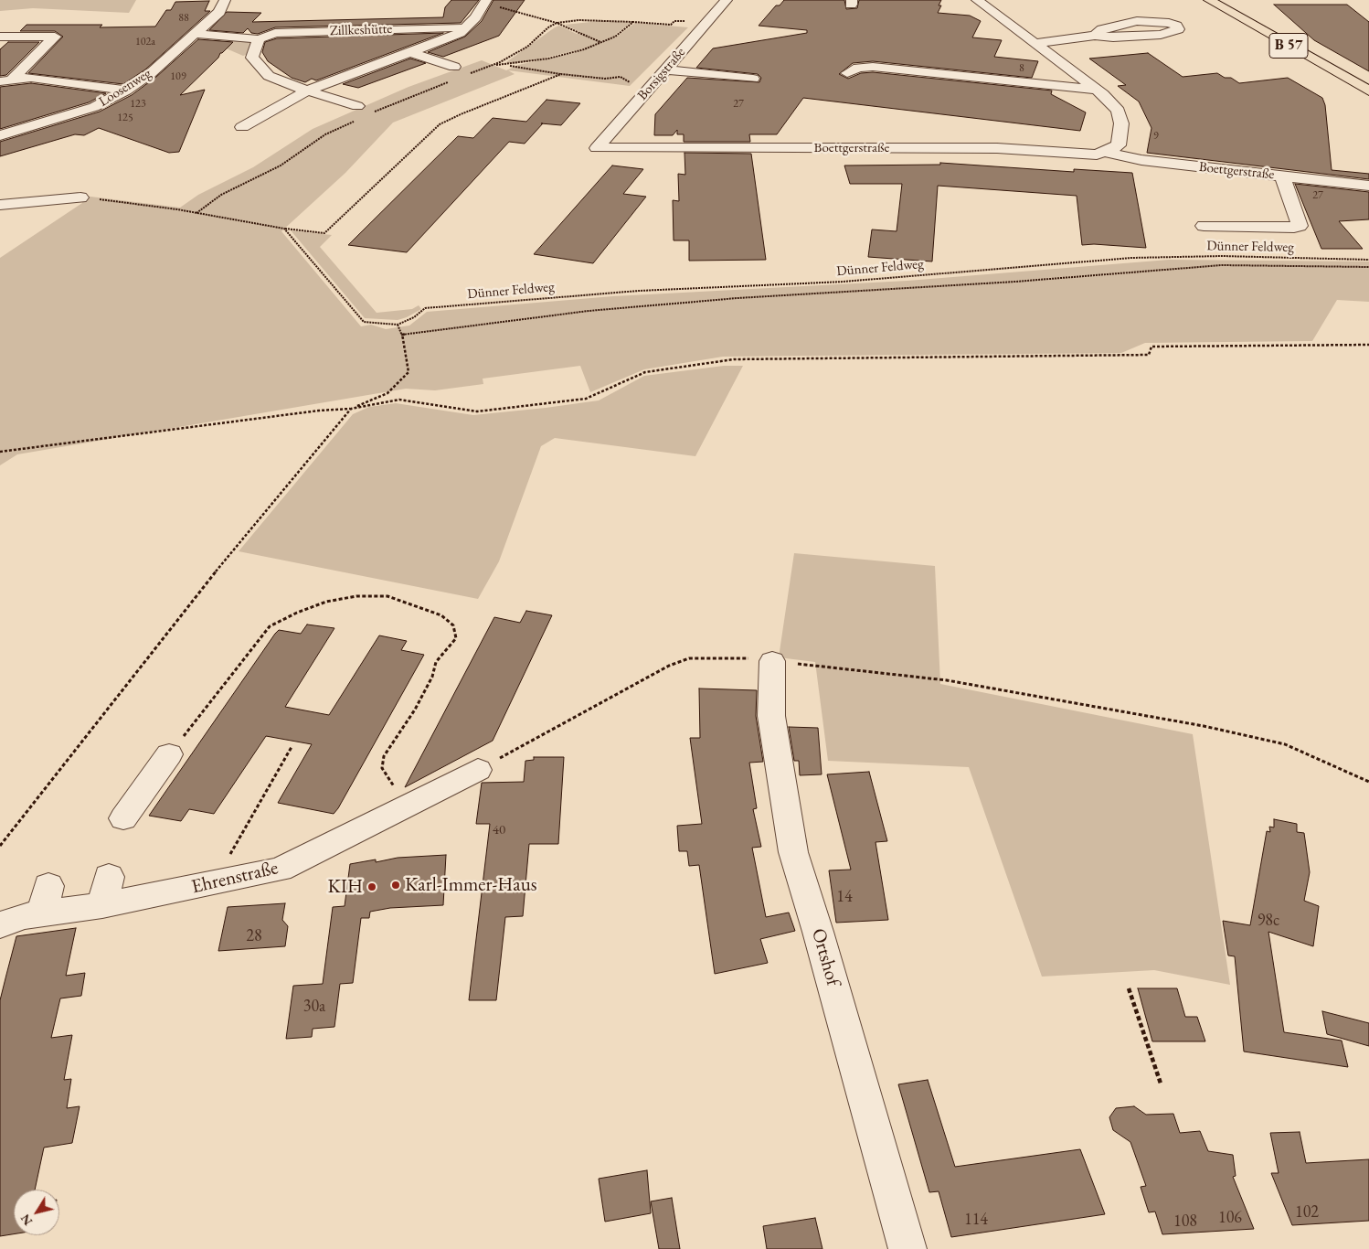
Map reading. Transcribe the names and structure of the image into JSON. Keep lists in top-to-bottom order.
{
  "streets": {
    "main road": ["B 57"],
    "street": [
      "Zillkeshütte",
      "Borsigstraße",
      "Loosenweg",
      "Boettgerstraße",
      "Ehrenstraße",
      "Ortshof"
    ],
    "path": ["Dünner Feldweg"]
  },
  "crossings": [
    ["Zillkeshütte", "Loosenweg"],
    ["Borsigstraße", "Boettgerstraße"]
  ],
  "places": ["Karl-Immer-Haus", "KIH"],
  "house_numbers": [
    "88",
    "102a",
    "8",
    "109",
    "123",
    "27",
    "125",
    "9",
    "27",
    "40",
    "14",
    "98c",
    "28",
    "30a",
    "102",
    "106",
    "114",
    "108"
  ],
  "north": "bottom left"
}
